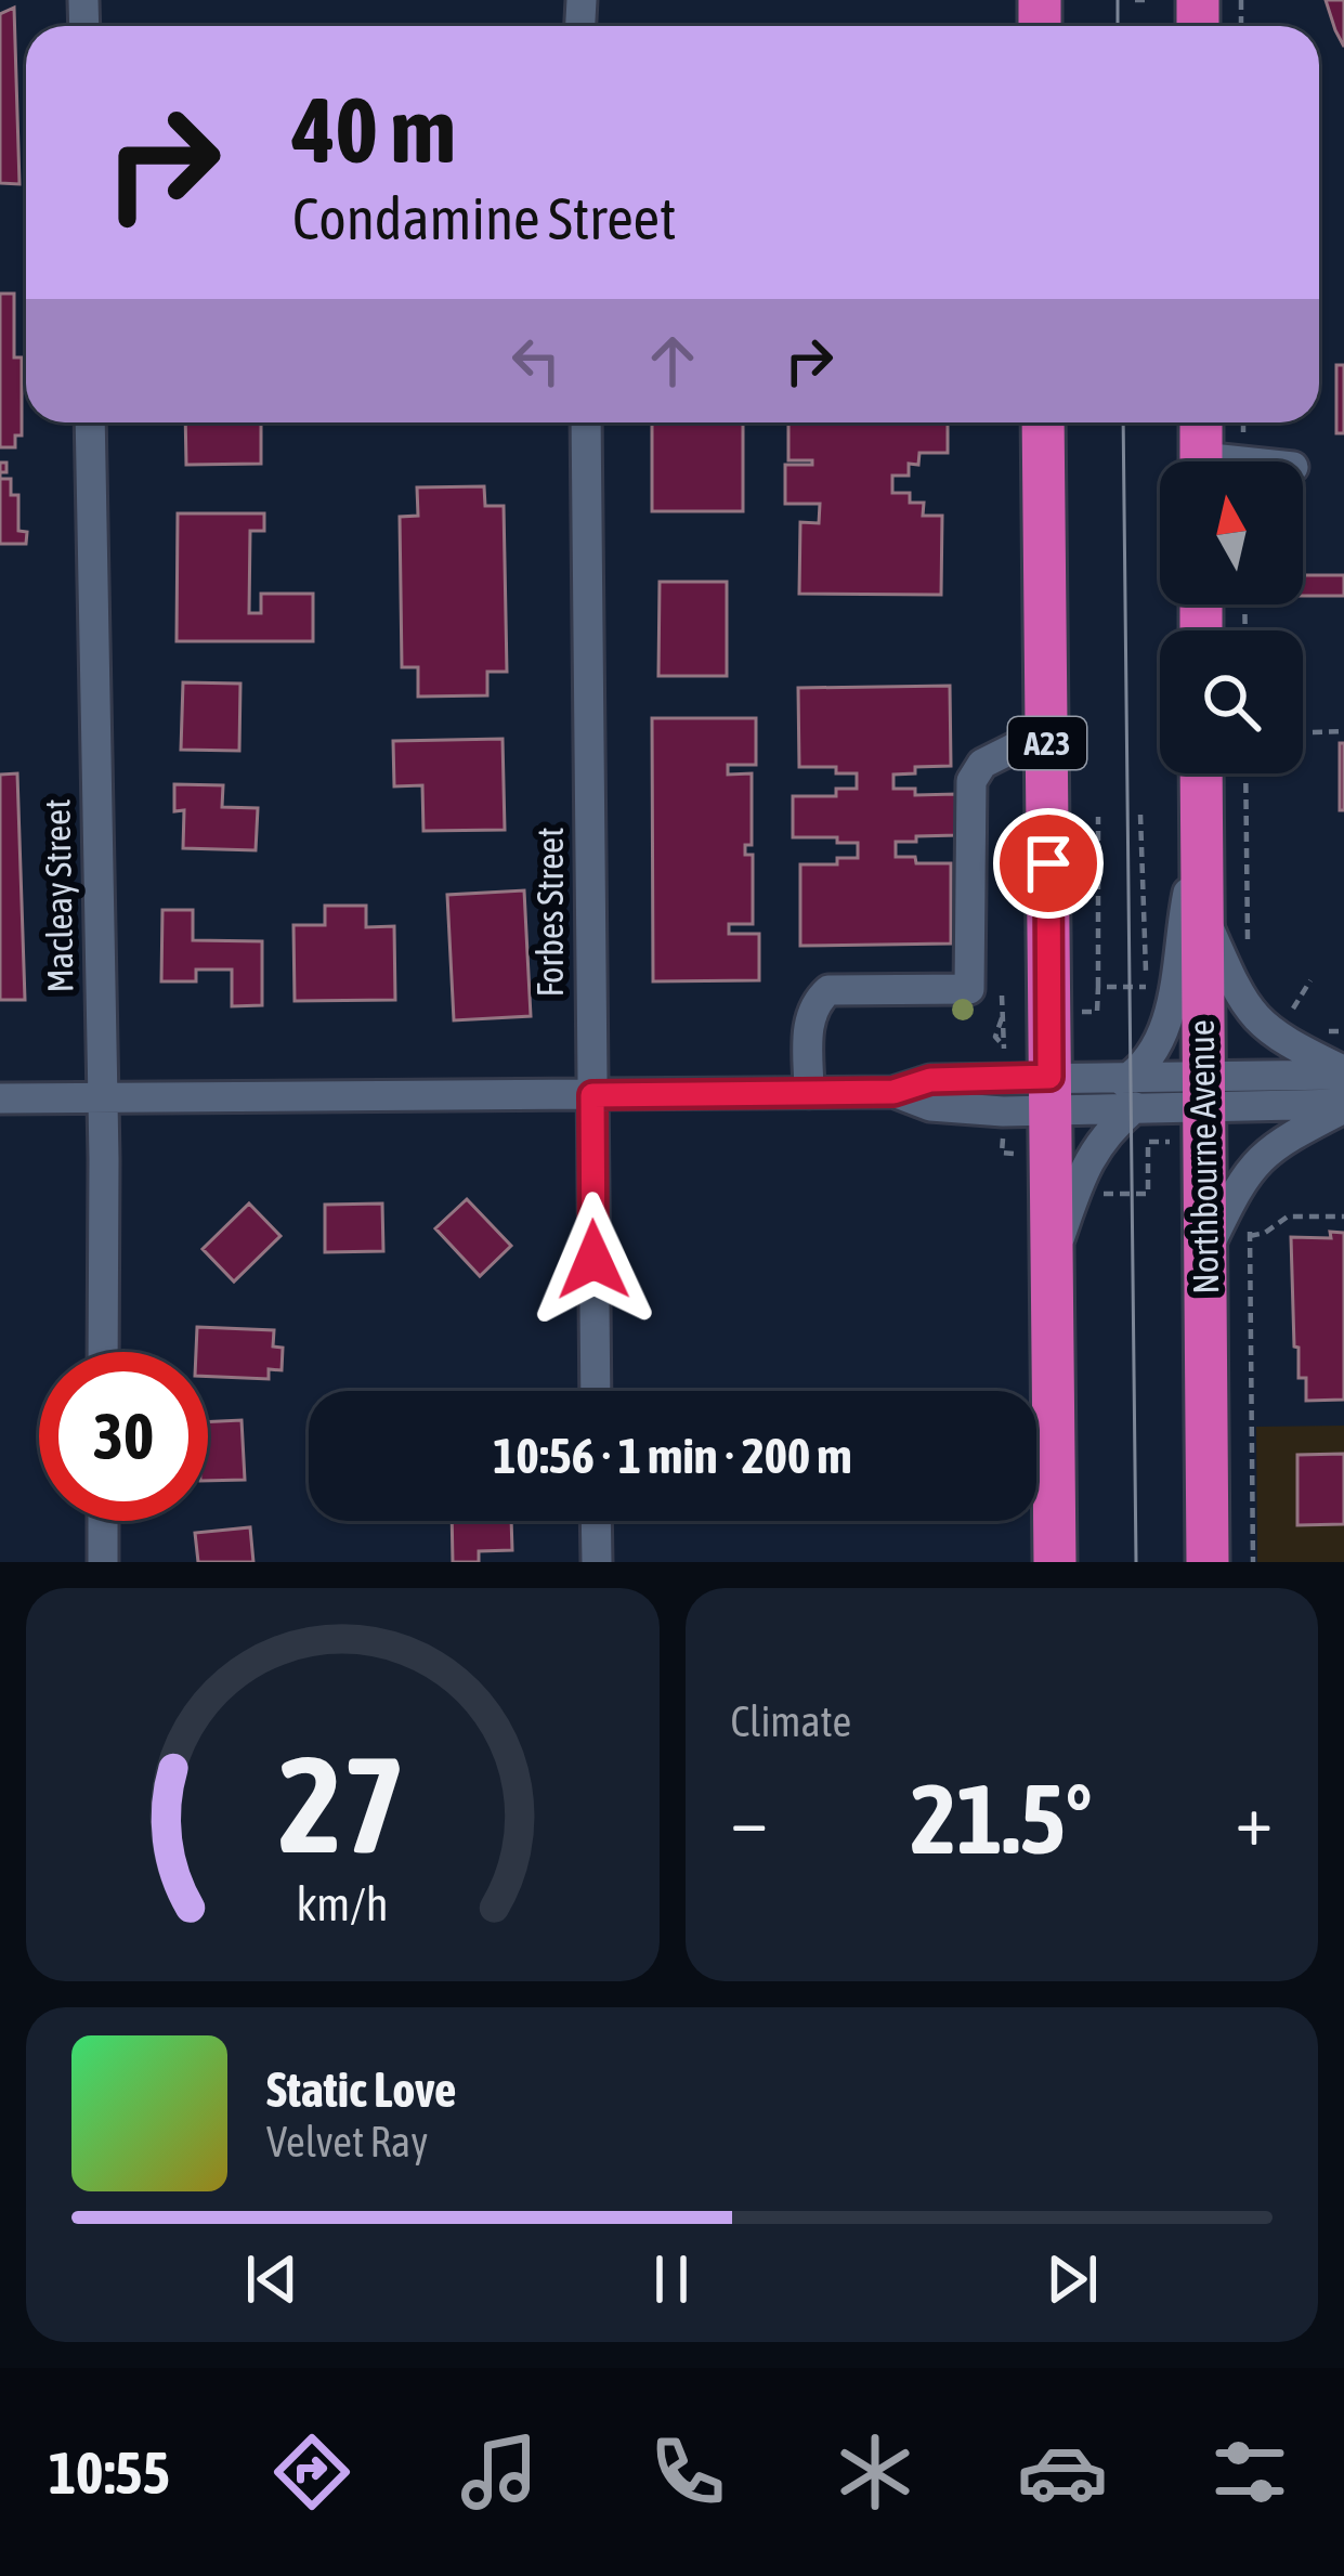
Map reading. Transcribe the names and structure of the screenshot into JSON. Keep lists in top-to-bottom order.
{
  "streets": {
    "highway": ["A23", "Northbourne Avenue"],
    "street": ["Macleay Street", "Forbes Street"]
  },
  "north": "top",
  "page": {
    "turn": ["40 m", "Condamine Street"],
    "limit": "30",
    "trip": "10:56 · 1 min · 200 m",
    "tile": "Climate",
    "heat": ["−", "21.5°", "+"],
    "song": ["Static Love", "Velvet Ray"],
    "tabs": "10:55",
    "gauge": ["27", "km/h"]
  }
}
